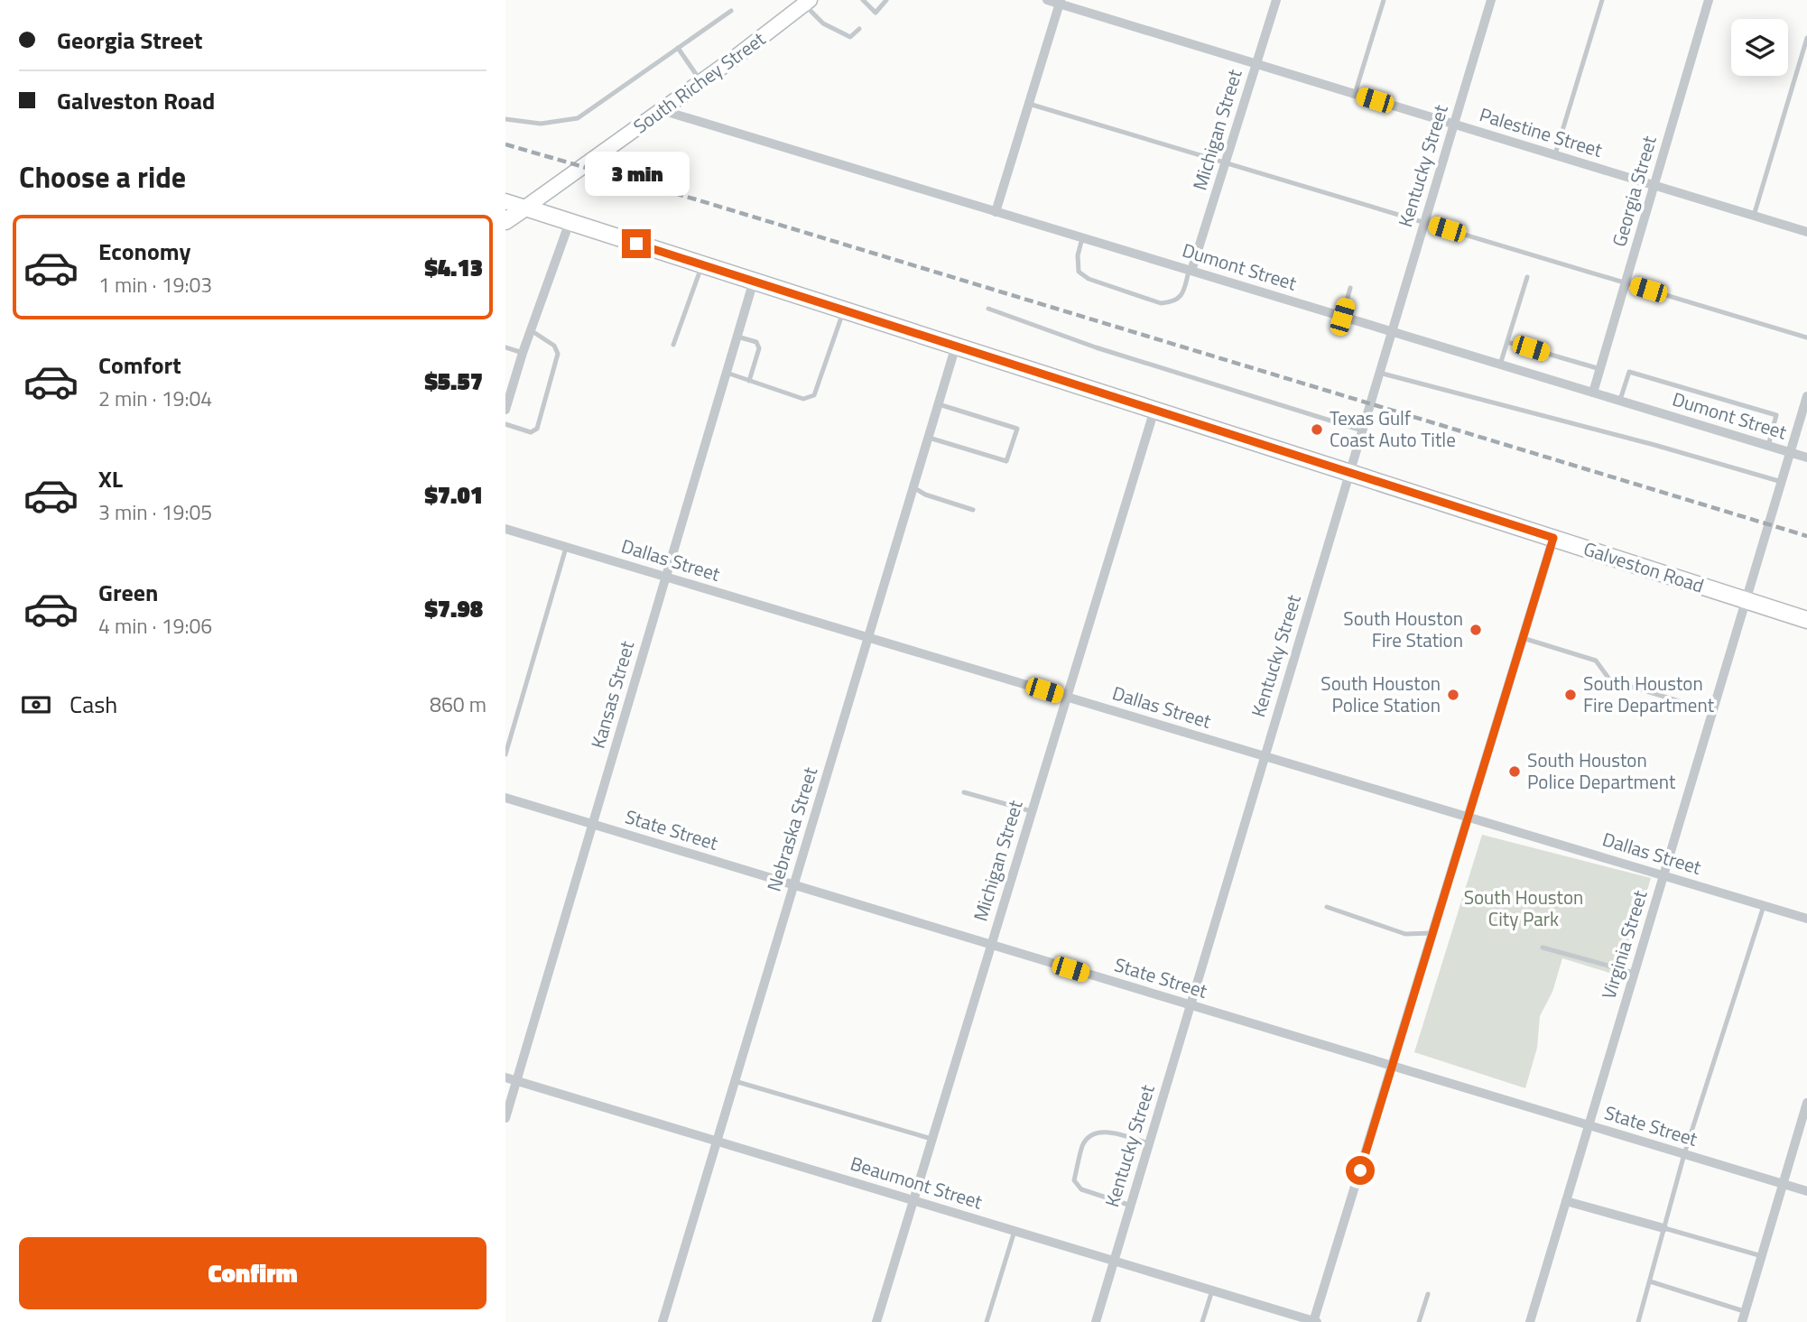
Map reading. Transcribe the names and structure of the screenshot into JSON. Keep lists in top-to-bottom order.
{
  "streets": {
    "main road": ["South Richey Street", "Galveston Road"],
    "street": [
      "Michigan Street",
      "Palestine Street",
      "Kentucky Street",
      "Georgia Street",
      "Dumont Street",
      "Dallas Street",
      "Kansas Street",
      "Nebraska Street",
      "State Street",
      "Virginia Street",
      "Beaumont Street"
    ]
  },
  "crossings": [
    ["South Richey Street", "Dumont Street"],
    ["South Richey Street", "Galveston Road"],
    ["Michigan Street", "Palestine Street"],
    ["Michigan Street", "Dumont Street"],
    ["Michigan Street", "Dallas Street"],
    ["Michigan Street", "Galveston Road"],
    ["Michigan Street", "State Street"],
    ["Michigan Street", "Beaumont Street"],
    ["Palestine Street", "Kentucky Street"],
    ["Palestine Street", "Georgia Street"],
    ["Kentucky Street", "Dumont Street"],
    ["Kentucky Street", "Dallas Street"],
    ["Kentucky Street", "Galveston Road"],
    ["Kentucky Street", "State Street"],
    ["Kentucky Street", "Beaumont Street"],
    ["Georgia Street", "Dumont Street"],
    ["Dumont Street", "Virginia Street"],
    ["Dallas Street", "Kansas Street"],
    ["Dallas Street", "Nebraska Street"],
    ["Dallas Street", "Virginia Street"],
    ["Galveston Road", "Kansas Street"],
    ["Galveston Road", "Nebraska Street"],
    ["Galveston Road", "Virginia Street"],
    ["Kansas Street", "State Street"],
    ["Kansas Street", "Beaumont Street"],
    ["Nebraska Street", "State Street"],
    ["Nebraska Street", "Beaumont Street"],
    ["State Street", "Virginia Street"]
  ],
  "parks": ["South Houston City Park"],
  "places": [
    "Texas Gulf Coast Auto Title",
    "South Houston Fire Station",
    "South Houston Police Station",
    "South Houston Fire Department",
    "South Houston Police Department"
  ],
  "page": {
    "banner": ["Georgia Street", "Galveston Road"],
    "heading": "Choose a ride",
    "bubble": "3 min",
    "list": [
      {
        "name": "Economy",
        "note": "1 min · 19:03",
        "value": "$4.13"
      },
      {
        "name": "Comfort",
        "note": "2 min · 19:04",
        "value": "$5.57"
      },
      {
        "name": "XL",
        "note": "3 min · 19:05",
        "value": "$7.01"
      },
      {
        "name": "Green",
        "note": "4 min · 19:06",
        "value": "$7.98"
      }
    ],
    "pay": ["Cash", "860 m"],
    "buttons": "Confirm"
  }
}
